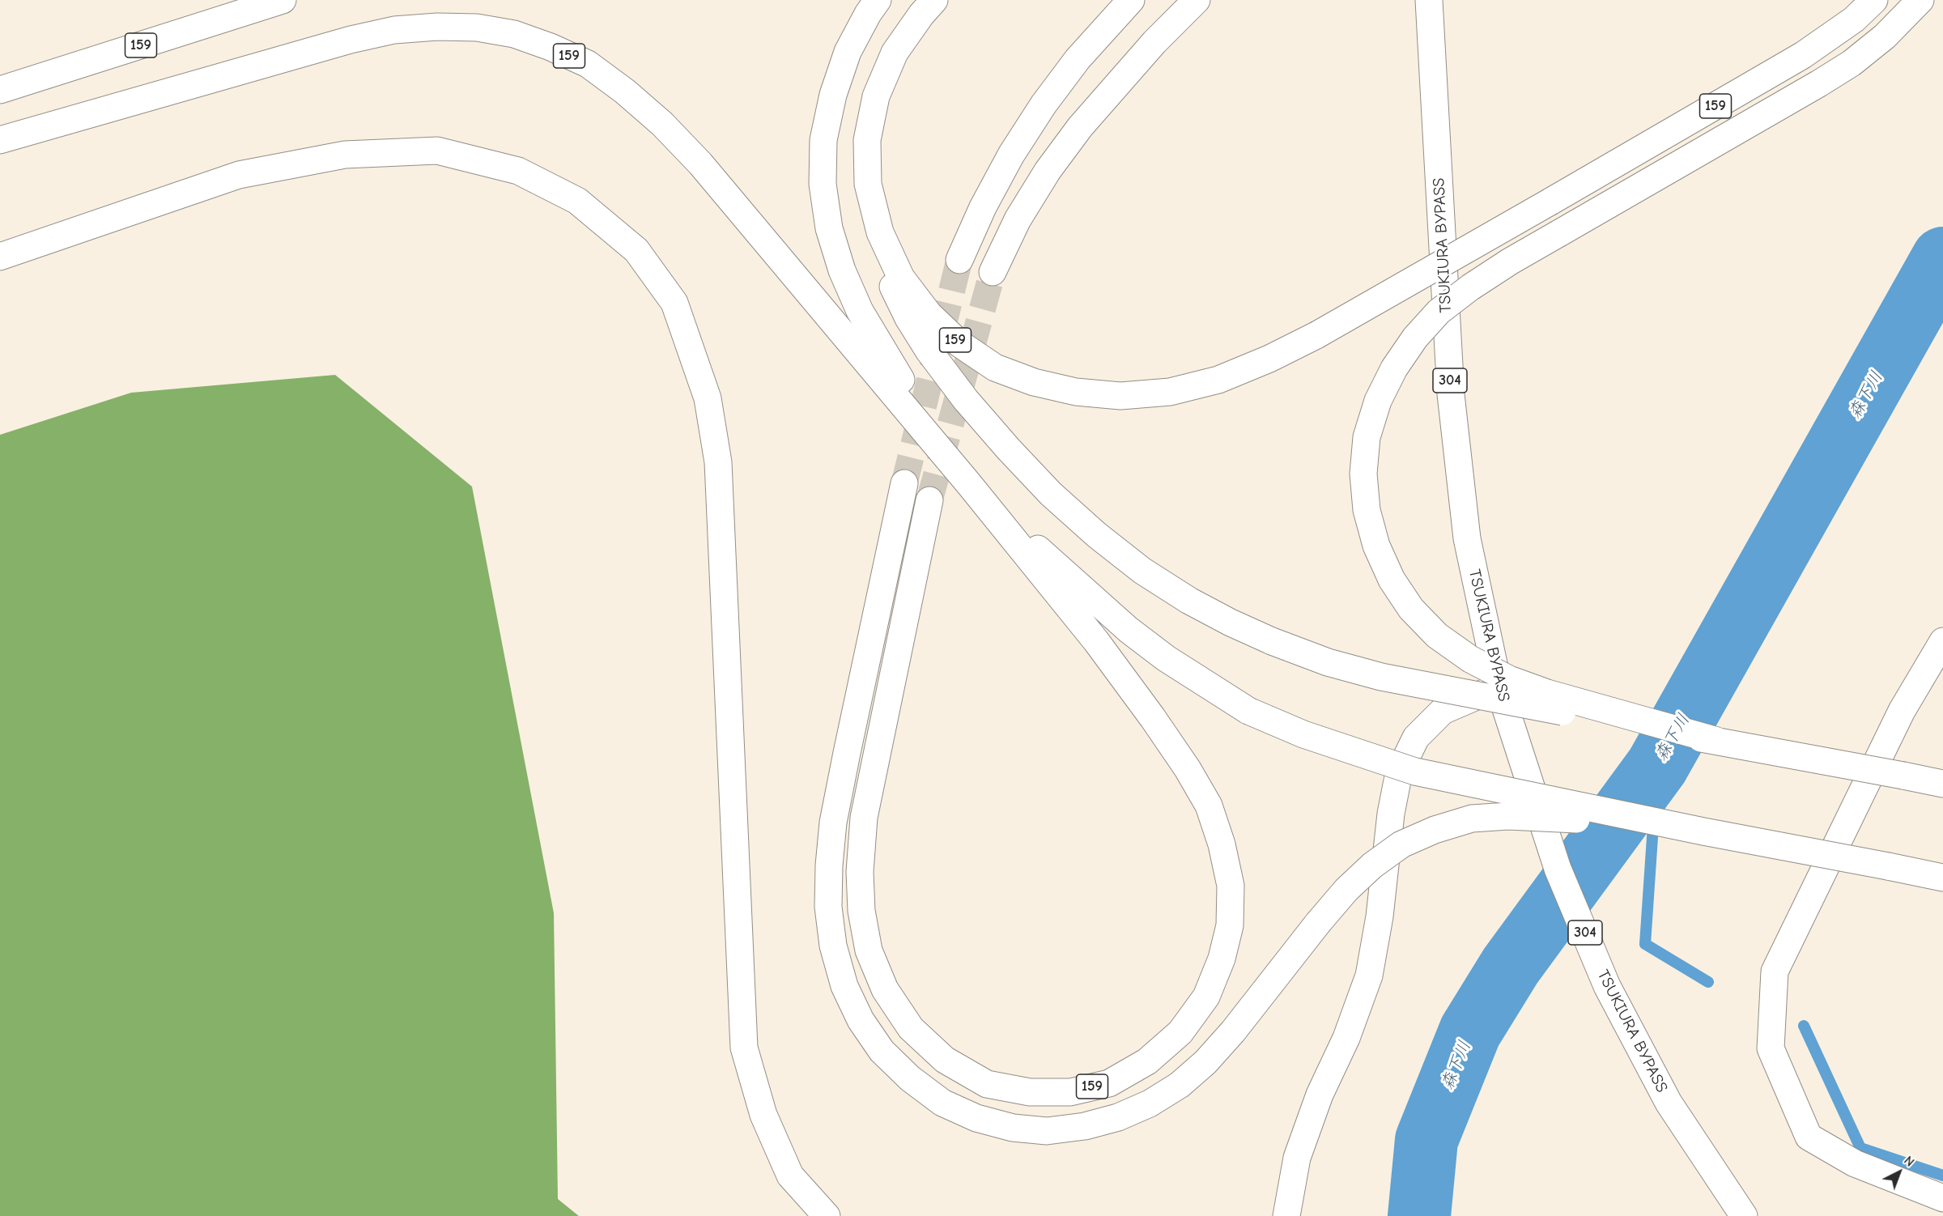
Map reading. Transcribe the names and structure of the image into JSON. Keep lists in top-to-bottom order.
{
  "streets": {
    "main road": ["159", "TSUKIURA BYPASS", "304"]
  },
  "water": ["森下川"],
  "north": "top right"
}
